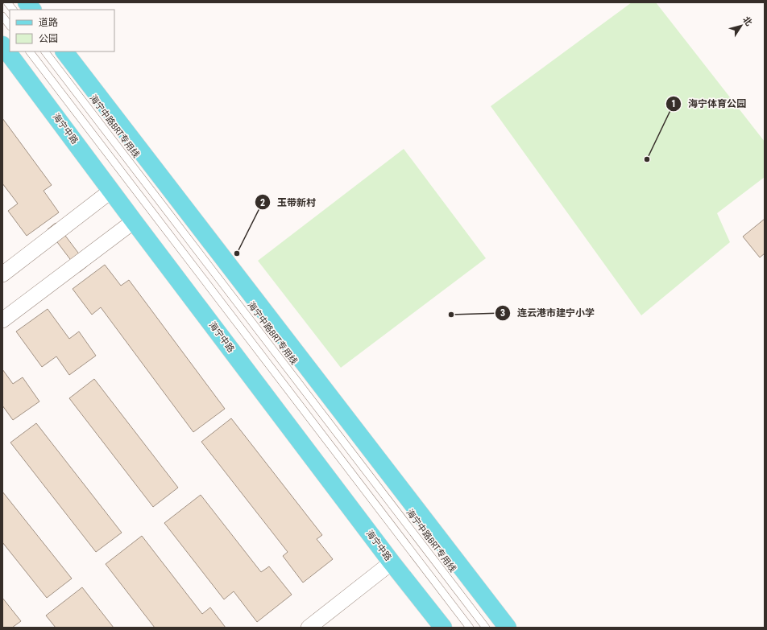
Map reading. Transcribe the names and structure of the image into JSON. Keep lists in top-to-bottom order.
{
  "streets": {
    "main road": ["海宁中路"],
    "lane": ["海宁中路BRT专用线"]
  },
  "places": ["海宁体育公园", "玉带新村", "连云港市建宁小学"],
  "legend": ["道路", "公园"],
  "north": "top right"
}
